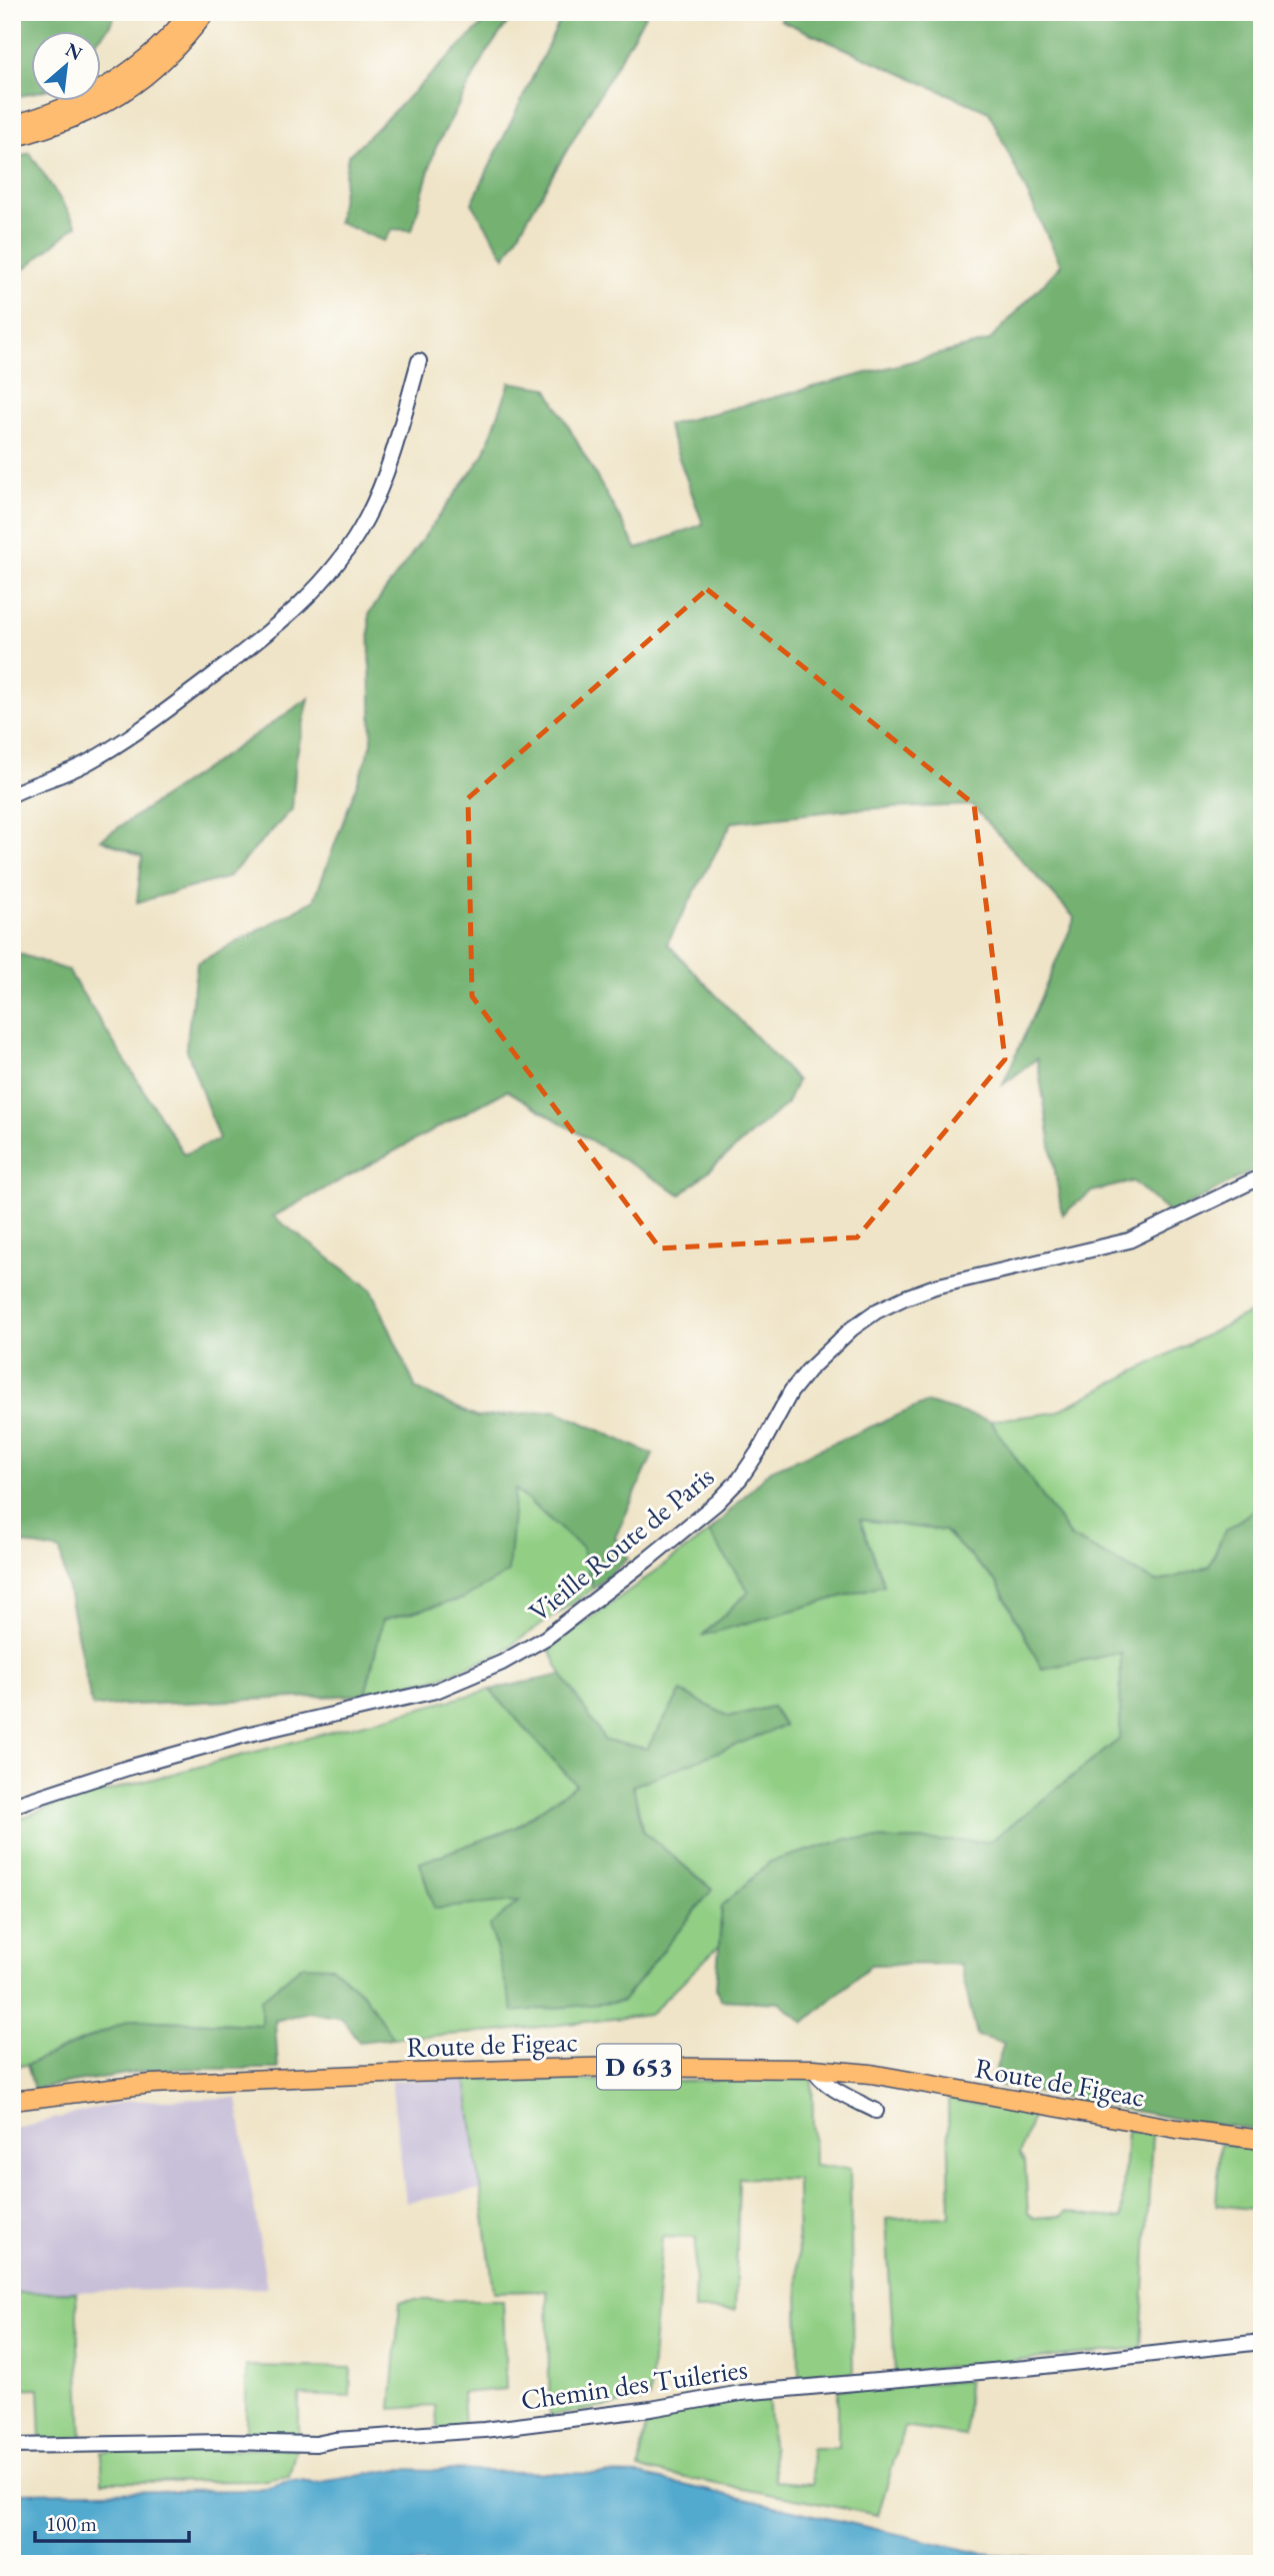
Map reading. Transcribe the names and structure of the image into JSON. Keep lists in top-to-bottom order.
{
  "streets": {
    "main road": ["Route de Figeac", "D 653"],
    "street": ["Vieille Route de Paris", "Chemin des Tuileries"]
  },
  "scale_bar": "100 m",
  "north": "top right"
}
